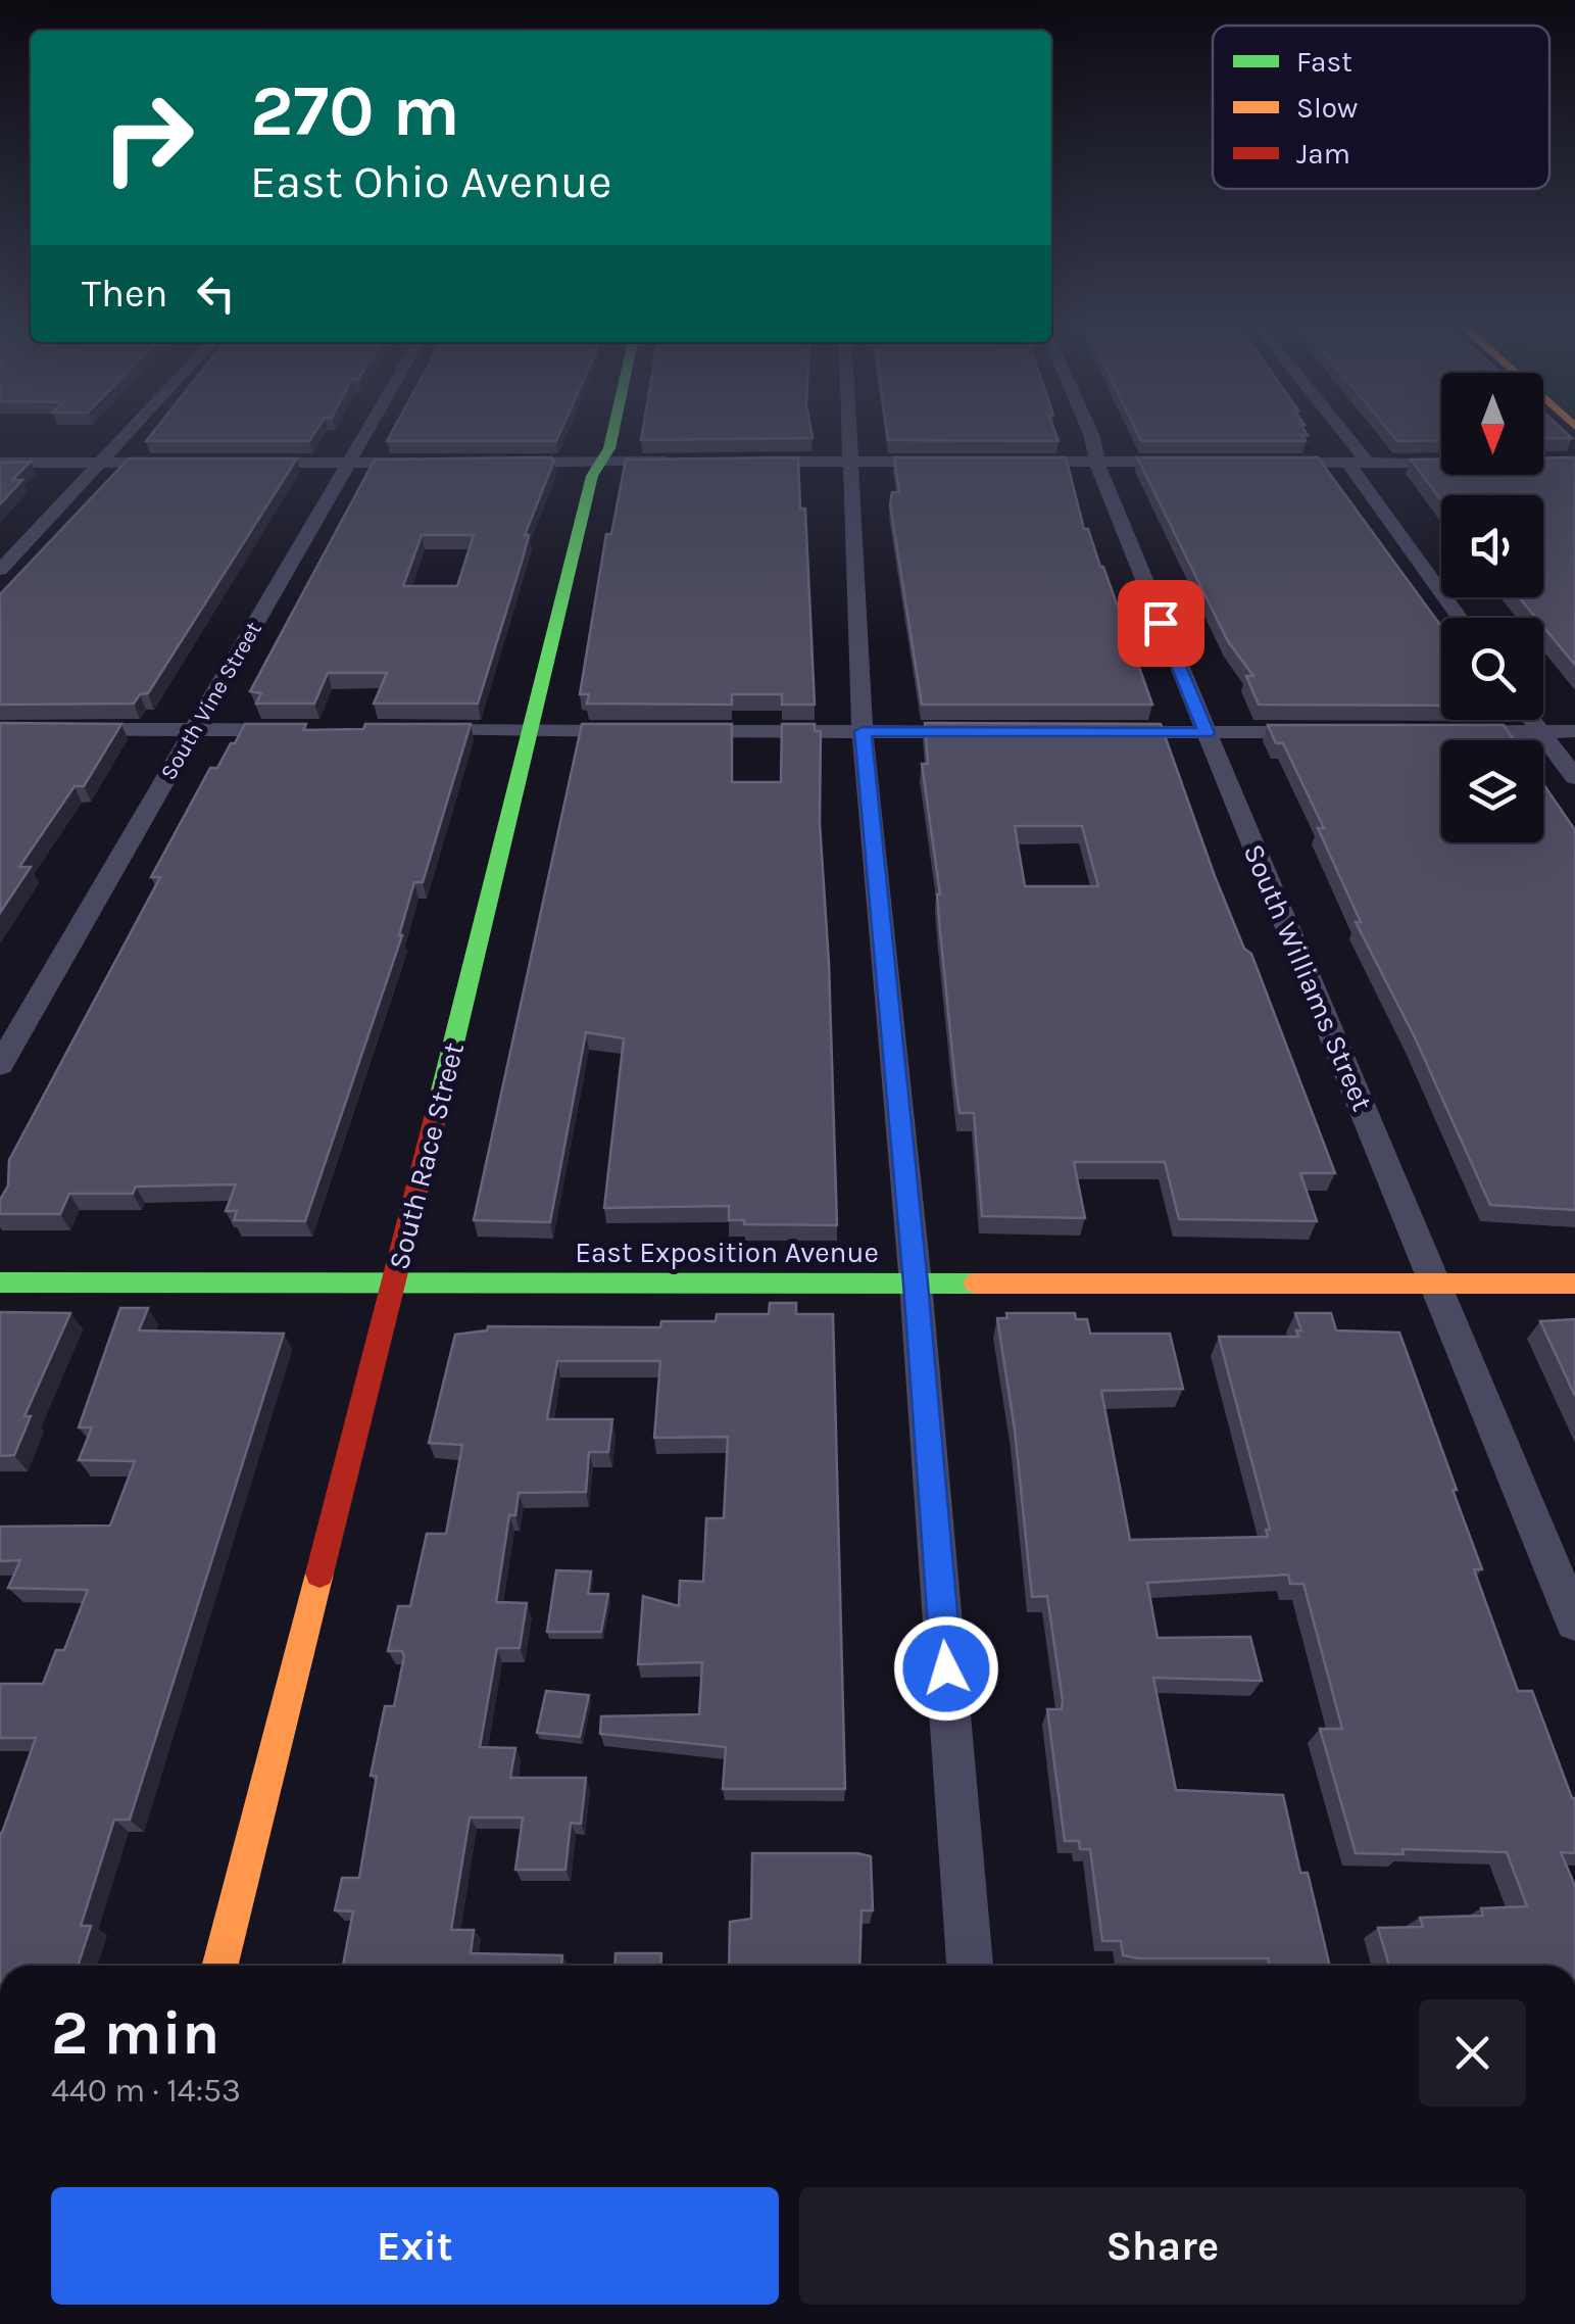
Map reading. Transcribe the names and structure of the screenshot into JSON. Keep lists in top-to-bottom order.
{
  "streets": {
    "street": [
      "South Vine Street",
      "South Williams Street",
      "South Race Street",
      "East Exposition Avenue"
    ]
  },
  "crossings": [
    ["South Williams Street", "East Exposition Avenue"],
    ["South Race Street", "East Exposition Avenue"]
  ],
  "legend": ["Fast", "Slow", "Jam"],
  "north": "bottom",
  "page": {
    "turn": ["270 m", "East Ohio Avenue"],
    "then": "Then",
    "heading": ["2 min", "440 m · 14:53"],
    "buttons": ["Exit", "Share"]
  }
}
